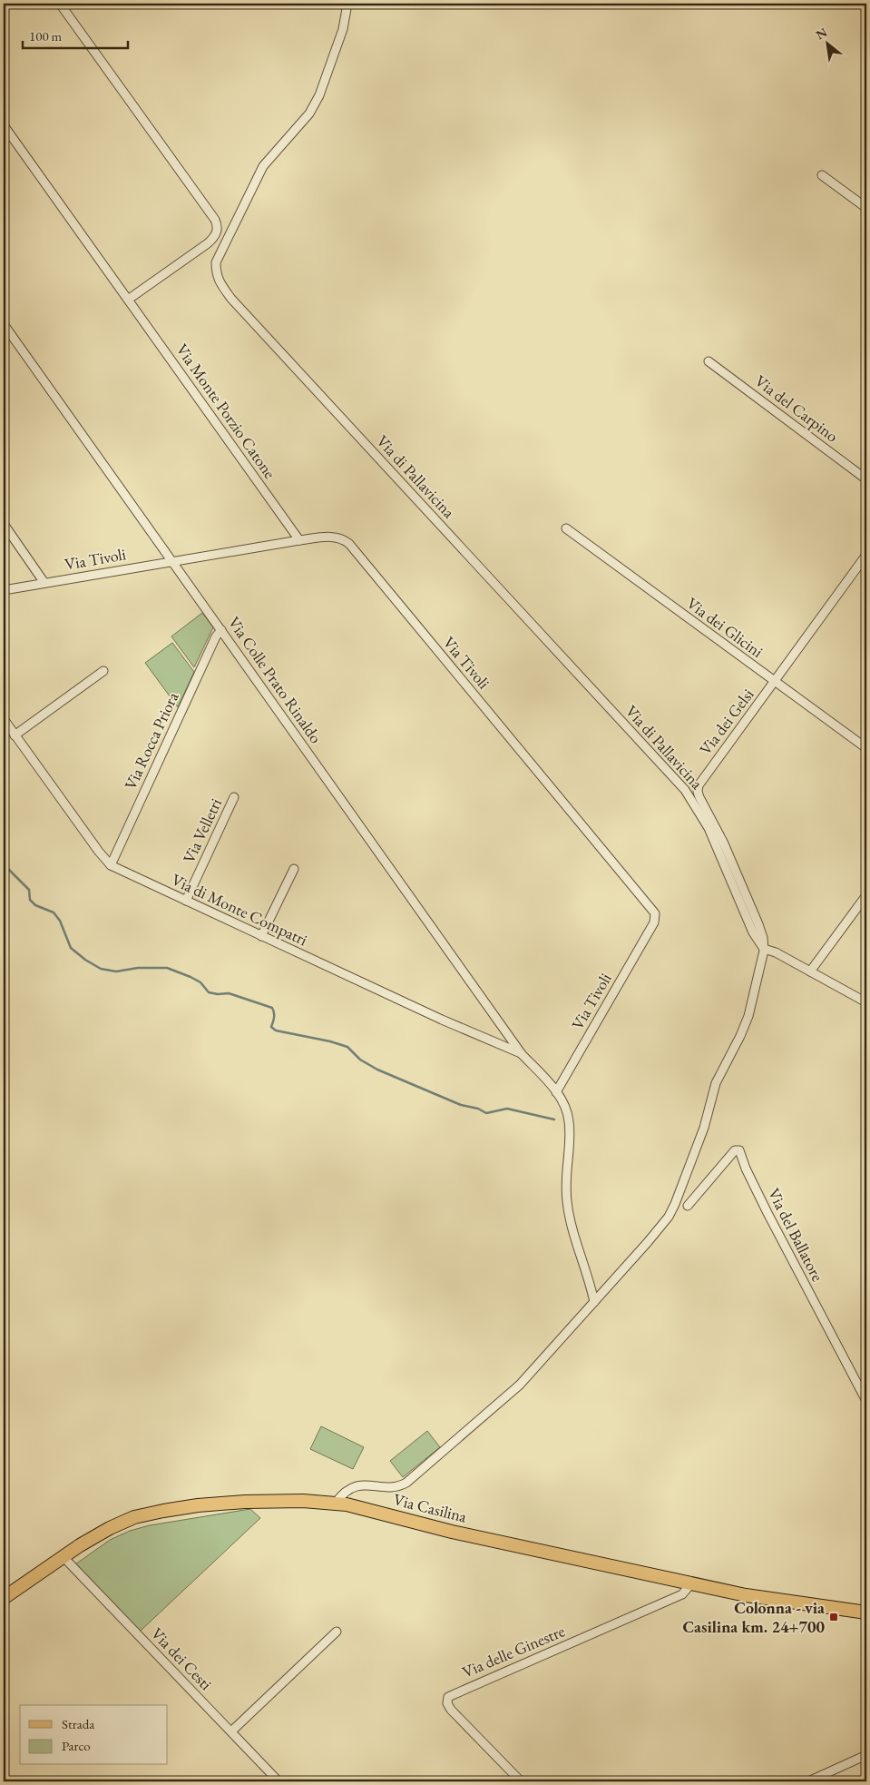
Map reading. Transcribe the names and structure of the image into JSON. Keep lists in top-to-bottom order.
{
  "streets": {
    "main road": ["Via Casilina"],
    "street": [
      "Via del Carpino",
      "Via Monte Porzio Catone",
      "Via di Pallavicina",
      "Via Tivoli",
      "Via dei Glicini",
      "Via Colle Prato Rinaldo",
      "Via dei Gelsi",
      "Via Rocca Priora",
      "Via Velletri",
      "Via di Monte Compatri",
      "Via del Ballatore",
      "Via delle Ginestre",
      "Via dei Cesti"
    ]
  },
  "crossings": [
    ["Via Monte Porzio Catone", "Via Tivoli"],
    ["Via di Pallavicina", "Via dei Gelsi"],
    ["Via Tivoli", "Via Colle Prato Rinaldo"],
    ["Via dei Glicini", "Via dei Gelsi"],
    ["Via Colle Prato Rinaldo", "Via Rocca Priora"],
    ["Via Colle Prato Rinaldo", "Via di Monte Compatri"],
    ["Via Rocca Priora", "Via di Monte Compatri"],
    ["Via Velletri", "Via di Monte Compatri"],
    ["Via Casilina", "Via delle Ginestre"],
    ["Via Casilina", "Via dei Cesti"]
  ],
  "places": {
    "transit": ["Colonna - via Casilina km. 24+700"]
  },
  "legend": ["Strada", "Parco"],
  "scale_bar": "100 m",
  "north": "top left"
}
